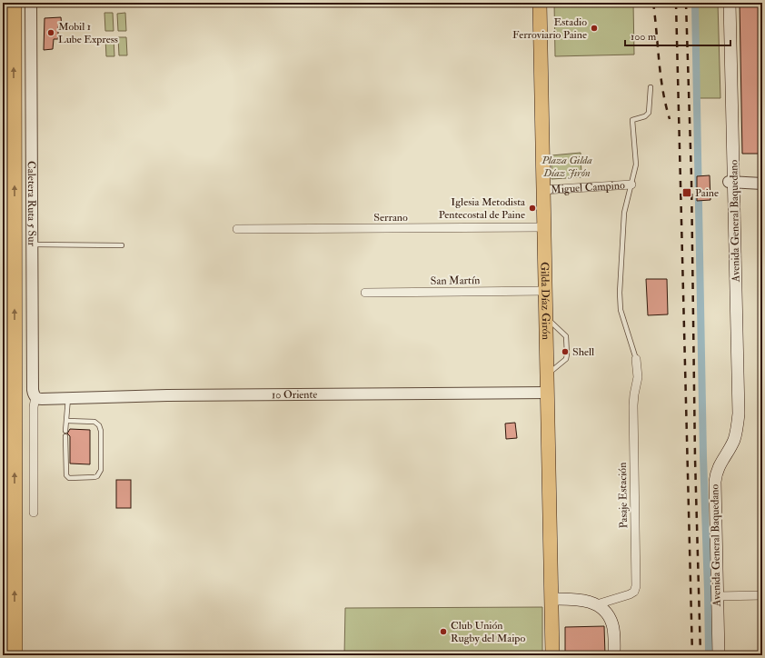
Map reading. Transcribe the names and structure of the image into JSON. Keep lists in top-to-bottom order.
{
  "streets": {
    "main road": ["Avenida General Baquedano", "Gilda Díaz Girón"],
    "street": [
      "Miguel Campino",
      "Caletera Ruta 5 Sur",
      "Serrano",
      "San Martín",
      "10 Oriente",
      "Pasaje Estación"
    ]
  },
  "crossings": [
    ["Miguel Campino", "Gilda Díaz Girón"],
    ["Caletera Ruta 5 Sur", "10 Oriente"],
    ["Serrano", "Gilda Díaz Girón"],
    ["San Martín", "Gilda Díaz Girón"],
    ["Gilda Díaz Girón", "10 Oriente"]
  ],
  "parks": ["Plaza Gilda Díaz Jirón"],
  "places": {
    "other": [
      "Estadio Ferroviario Paine",
      "Mobil 1 Lube Express",
      "Iglesia Metodista Pentecostal de Paine",
      "Shell",
      "Club Unión Rugby del Maipo"
    ],
    "transit": ["Paine"]
  },
  "scale_bar": "100 m"
}
